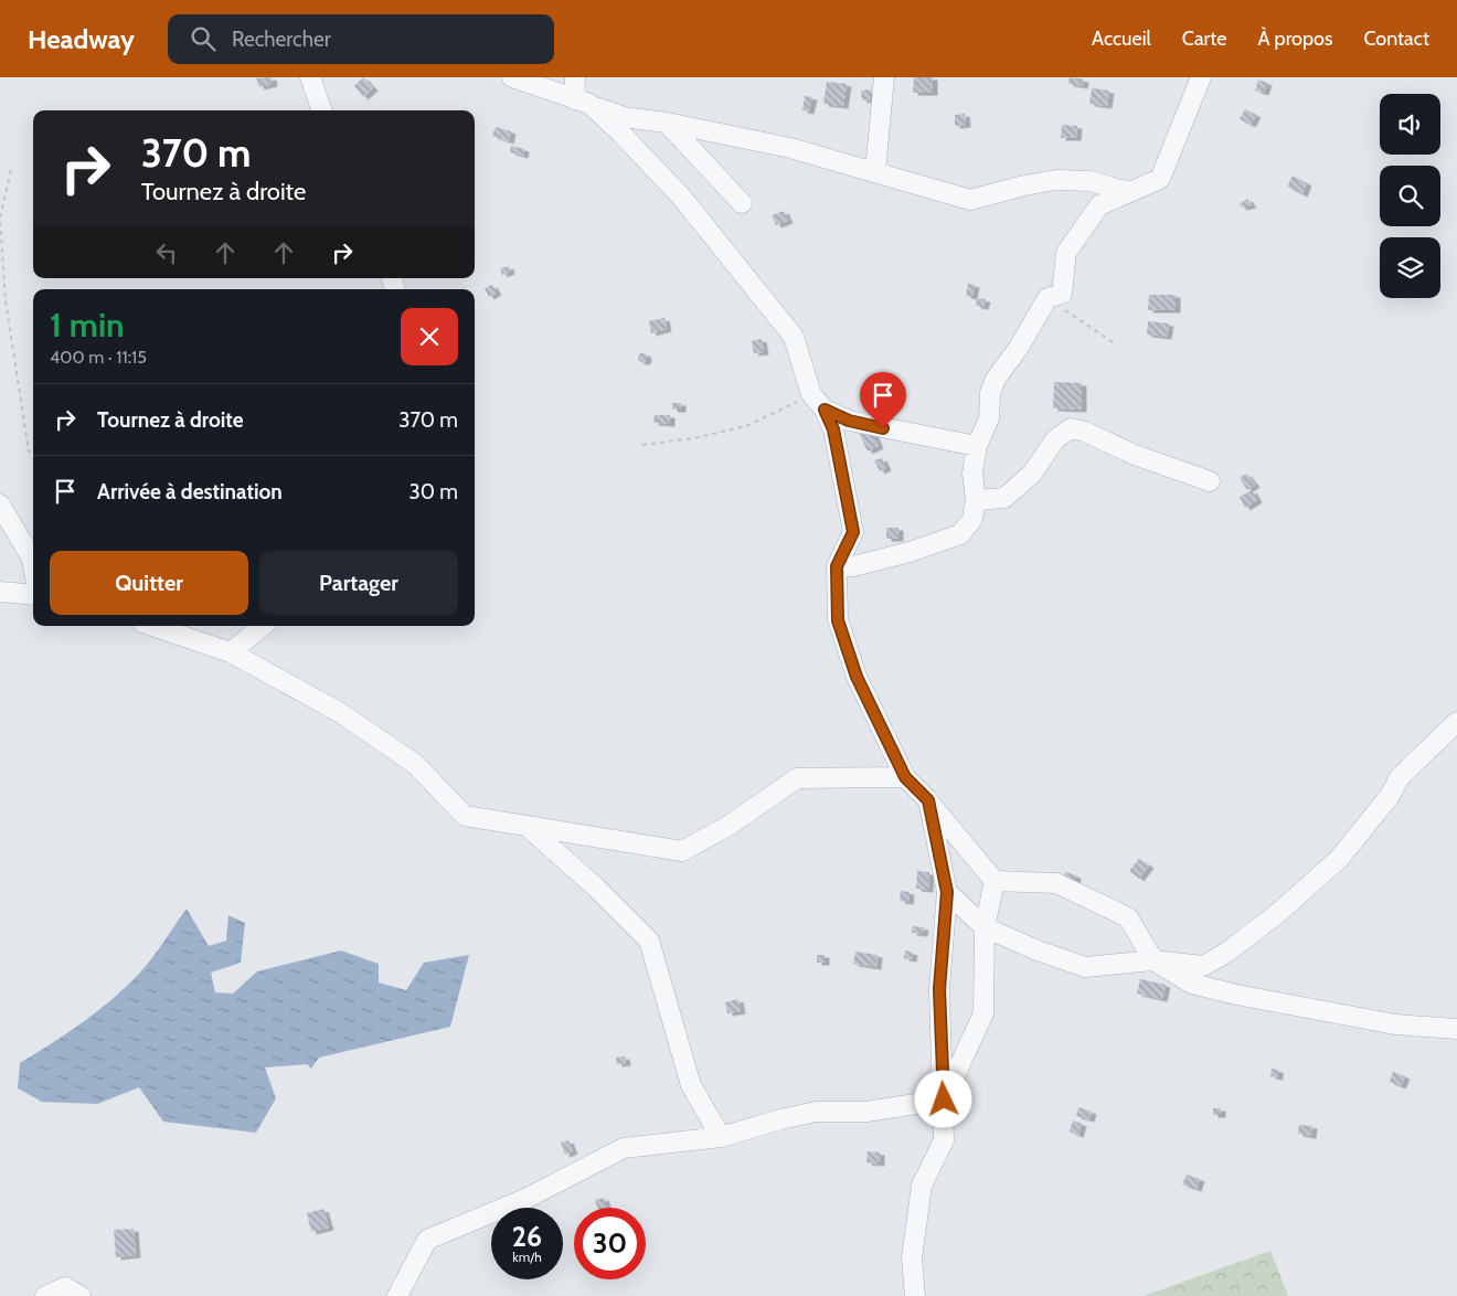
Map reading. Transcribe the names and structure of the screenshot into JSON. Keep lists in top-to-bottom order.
{
  "page": {
    "header": "Headway",
    "search": "Rechercher",
    "nav": [
      "Accueil",
      "Carte",
      "À propos",
      "Contact"
    ],
    "turn": ["370 m", "Tournez à droite"],
    "heading": ["1 min", "400 m · 11:15"],
    "list": [
      {
        "name": "Tournez à droite",
        "value": "370 m"
      },
      {
        "name": "Arrivée à destination",
        "value": "30 m"
      }
    ],
    "buttons": ["Quitter", "Partager"],
    "speed": "26 km/h",
    "limit": "30"
  }
}
